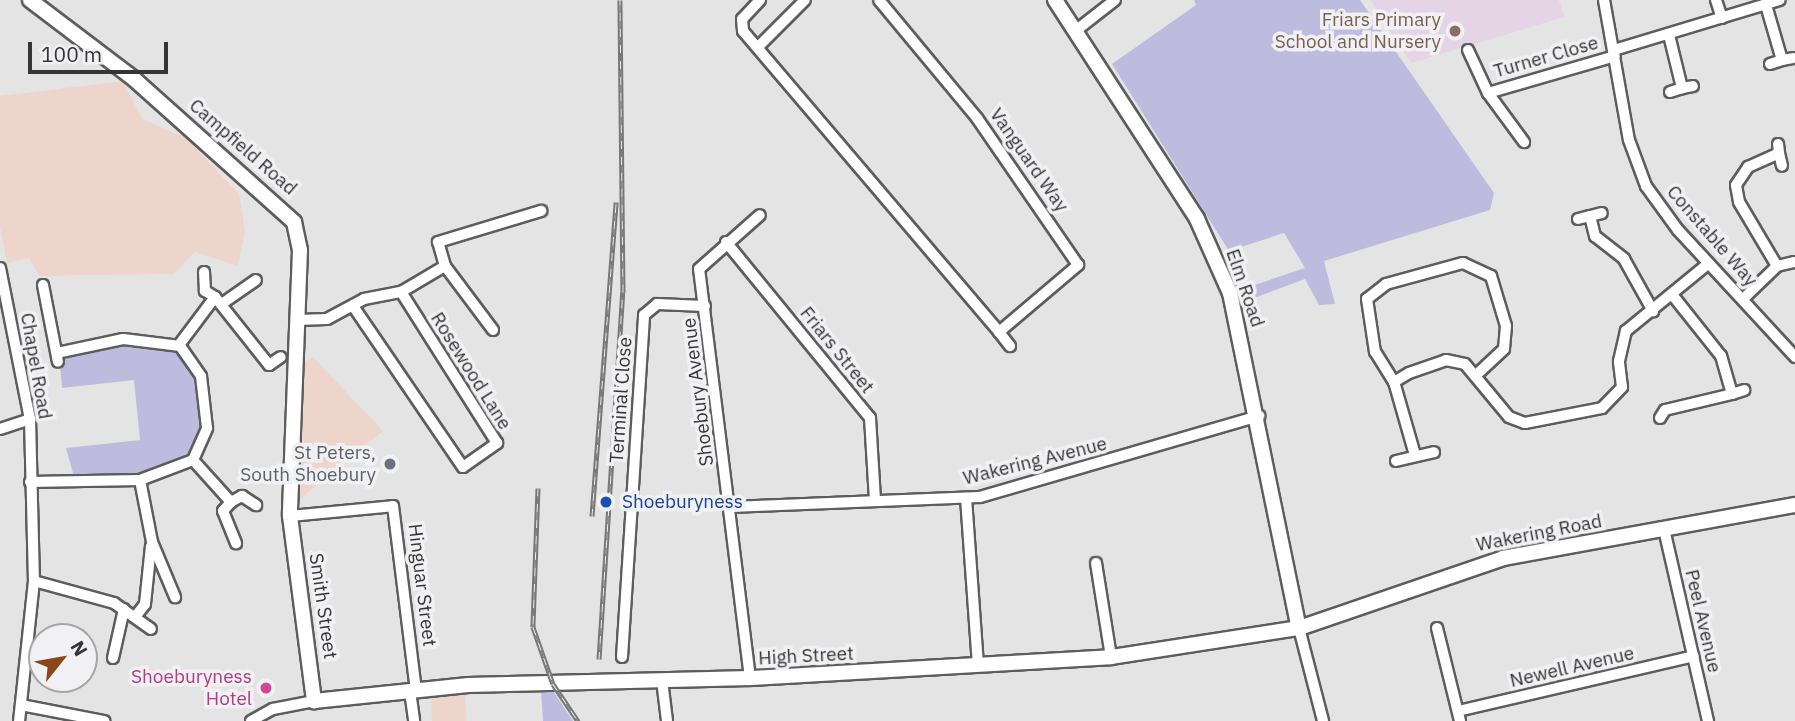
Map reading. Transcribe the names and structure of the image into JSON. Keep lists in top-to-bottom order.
{
  "streets": {
    "street": [
      "Turner Close",
      "Campfield Road",
      "Vanguard Way",
      "Constable Way",
      "Elm Road",
      "Friars Street",
      "Chapel Road",
      "Rosewood Lane",
      "Shoebury Avenue",
      "Terminal Close",
      "Wakering Avenue",
      "Wakering Road",
      "Hinguar Street",
      "Smith Street",
      "Peel Avenue",
      "High Street",
      "Newell Avenue"
    ]
  },
  "crossings": [
    ["Turner Close", "Constable Way"],
    ["Campfield Road", "Hinguar Street"],
    ["Campfield Road", "Smith Street"],
    ["Elm Road", "Wakering Avenue"],
    ["Elm Road", "Wakering Road"],
    ["Elm Road", "High Street"],
    ["Friars Street", "Shoebury Avenue"],
    ["Friars Street", "Wakering Avenue"],
    ["Shoebury Avenue", "Terminal Close"],
    ["Shoebury Avenue", "Wakering Avenue"],
    ["Shoebury Avenue", "High Street"],
    ["Wakering Road", "Peel Avenue"],
    ["Wakering Road", "High Street"],
    ["Hinguar Street", "Smith Street"],
    ["Hinguar Street", "High Street"],
    ["Smith Street", "High Street"],
    ["Peel Avenue", "Newell Avenue"]
  ],
  "places": [
    "Friars Primary School and Nursery",
    "St Peters, South Shoebury",
    "Shoeburyness",
    "Shoeburyness Hotel"
  ],
  "scale_bar": "100 m",
  "north": "top right"
}
